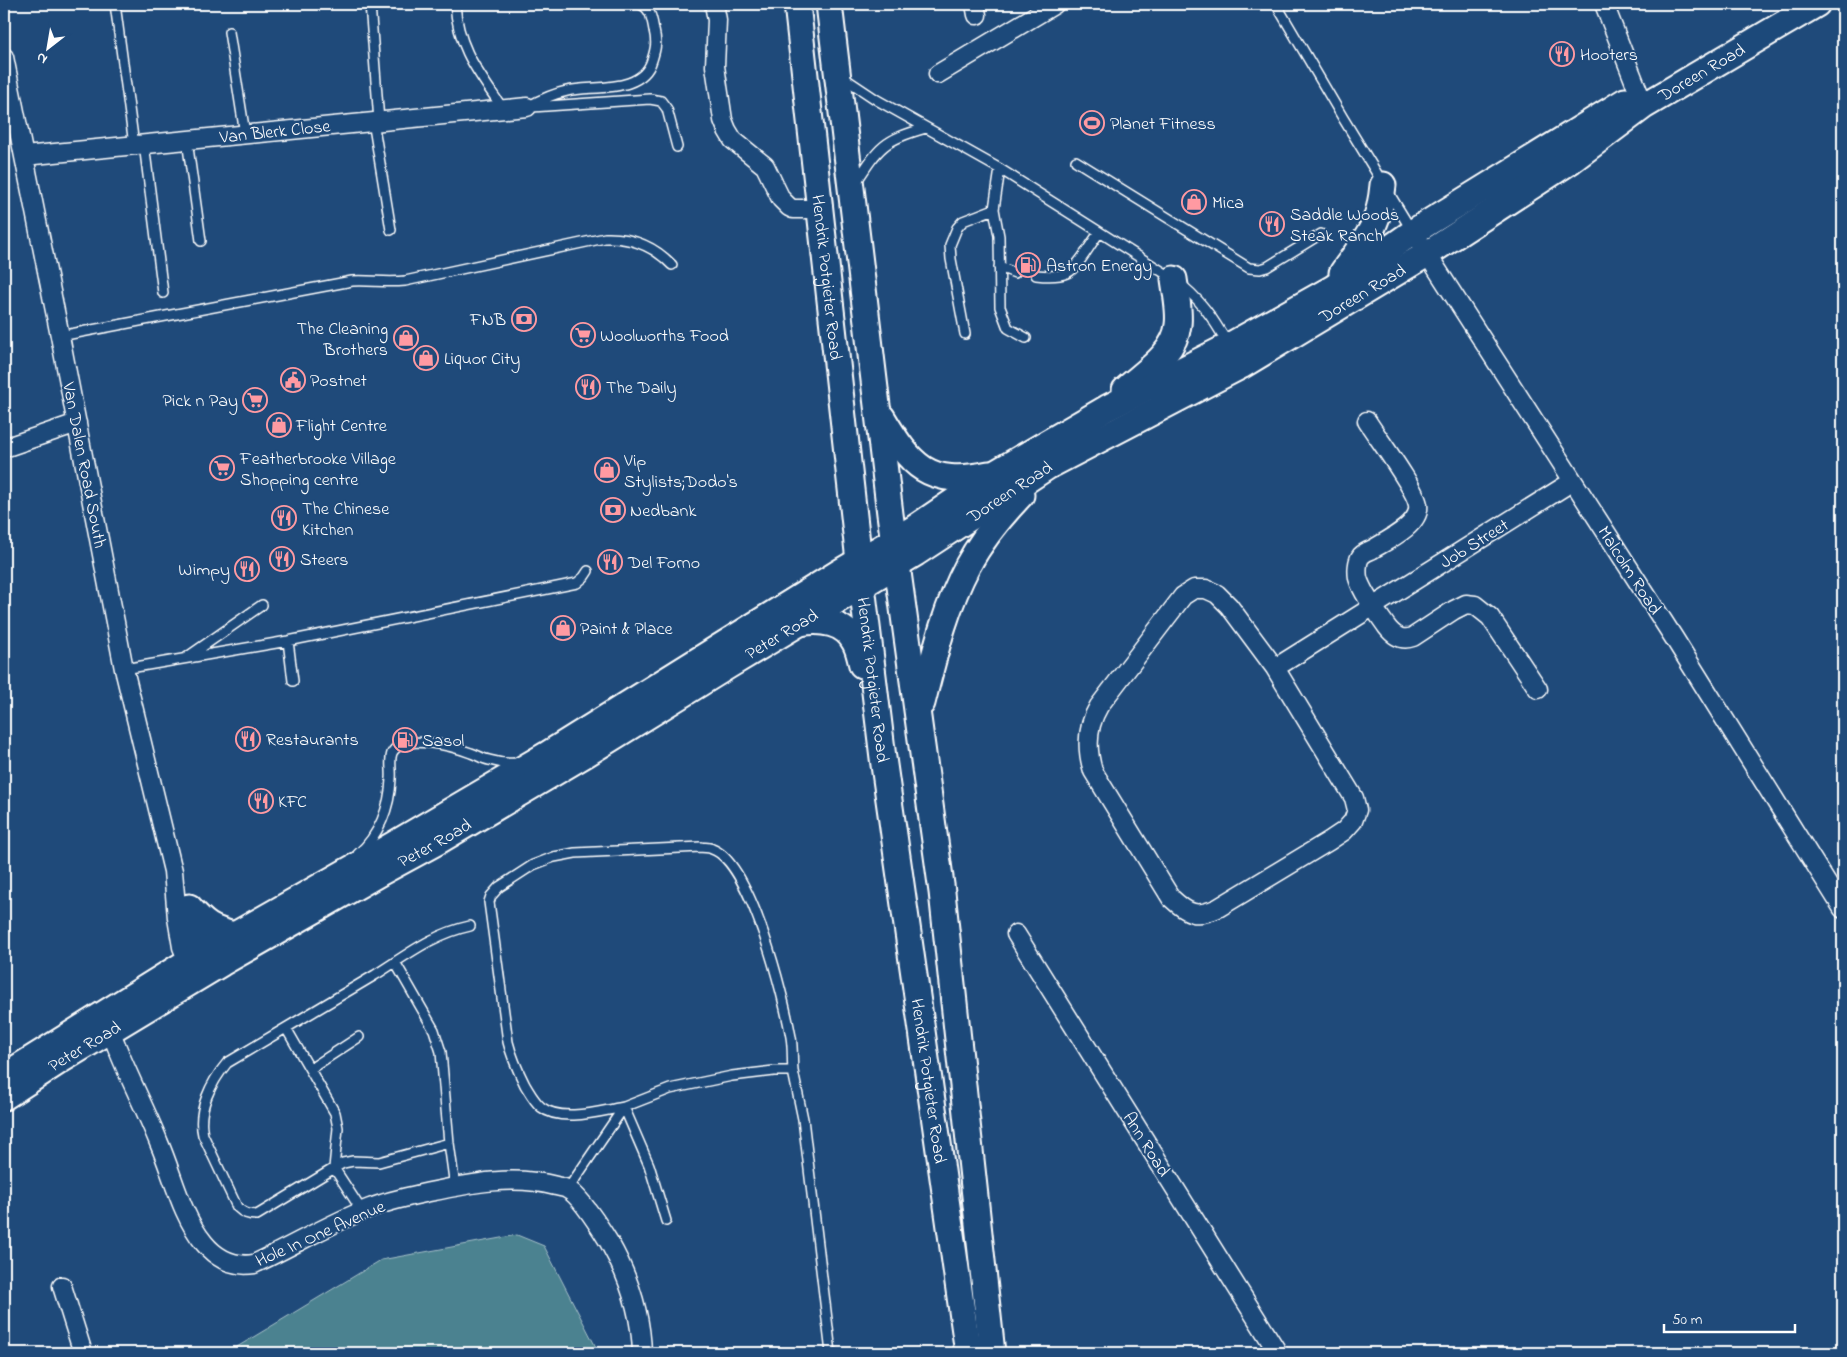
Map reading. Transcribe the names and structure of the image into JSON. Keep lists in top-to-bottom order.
{
  "streets": {
    "main road": ["Doreen Road", "Hendrik Potgieter Road", "Peter Road"],
    "street": [
      "Van Blerk Close",
      "Van Dalen Road South",
      "Job Street",
      "Malcolm Road",
      "Ann Road",
      "Hole In One Avenue"
    ]
  },
  "crossings": [
    ["Doreen Road", "Hendrik Potgieter Road"],
    ["Doreen Road", "Malcolm Road"],
    ["Van Blerk Close", "Van Dalen Road South"],
    ["Hendrik Potgieter Road", "Peter Road"],
    ["Van Dalen Road South", "Peter Road"],
    ["Job Street", "Malcolm Road"],
    ["Peter Road", "Hole In One Avenue"]
  ],
  "places": {
    "restaurant": [
      "Hooters",
      "Saddle Woods Steak Ranch",
      "The Daily",
      "The Chinese Kitchen",
      "Steers",
      "Del Forno",
      "Wimpy",
      "Restaurants",
      "KFC"
    ],
    "sports": ["Planet Fitness"],
    "shop": [
      "Mica",
      "The Cleaning Brothers",
      "Liquor City",
      "Flight Centre",
      "Vip Stylists;Dodo's",
      "Paint & Place"
    ],
    "fuel station": ["Astron Energy", "Sasol"],
    "bank": ["FNB", "Nedbank"],
    "supermarket": ["Woolworths Food", "Pick n Pay", "Featherbrooke Village Shopping centre"],
    "public building": ["Postnet"]
  },
  "scale_bar": "50 m",
  "north": "bottom left"
}
